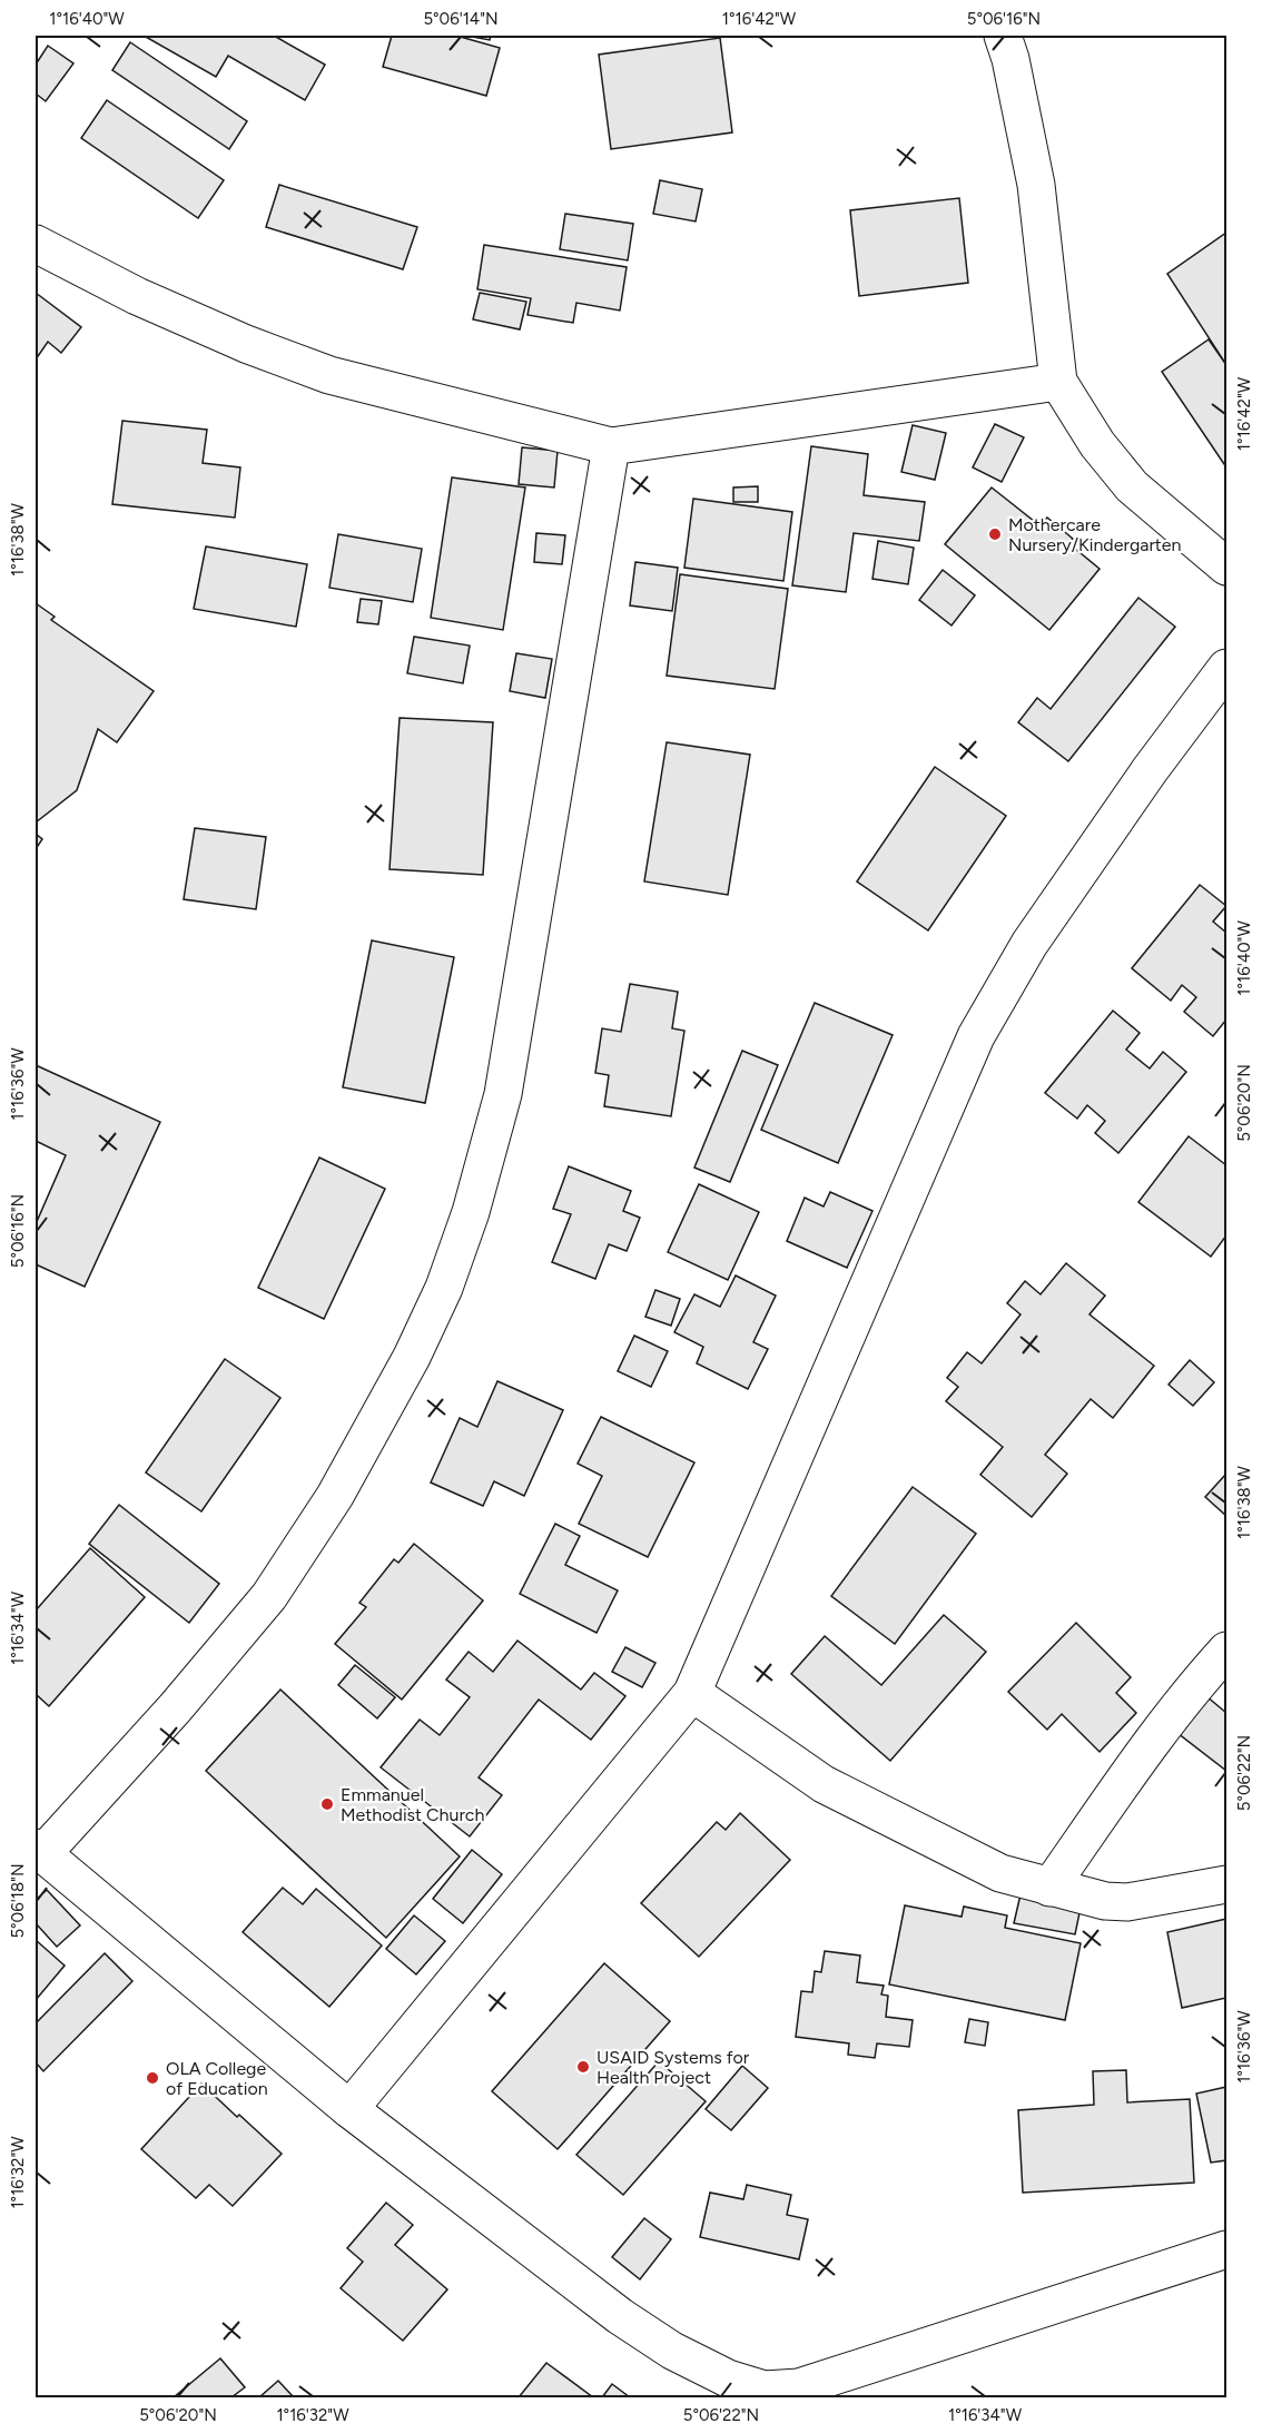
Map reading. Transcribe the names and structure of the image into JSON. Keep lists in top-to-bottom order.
{
  "places": [
    "Mothercare Nursery/Kindergarten",
    "Emmanuel Methodist Church",
    "USAID Systems for Health Project",
    "OLA College of Education"
  ],
  "coordinates": [
    "1°16'40\"W",
    "5°06'14\"N",
    "1°16'42\"W",
    "5°06'16\"N",
    "1°16'38\"W",
    "1°16'36\"W",
    "5°06'20\"N",
    "1°16'34\"W",
    "5°06'22\"N",
    "5°06'18\"N",
    "1°16'32\"W"
  ]
}
